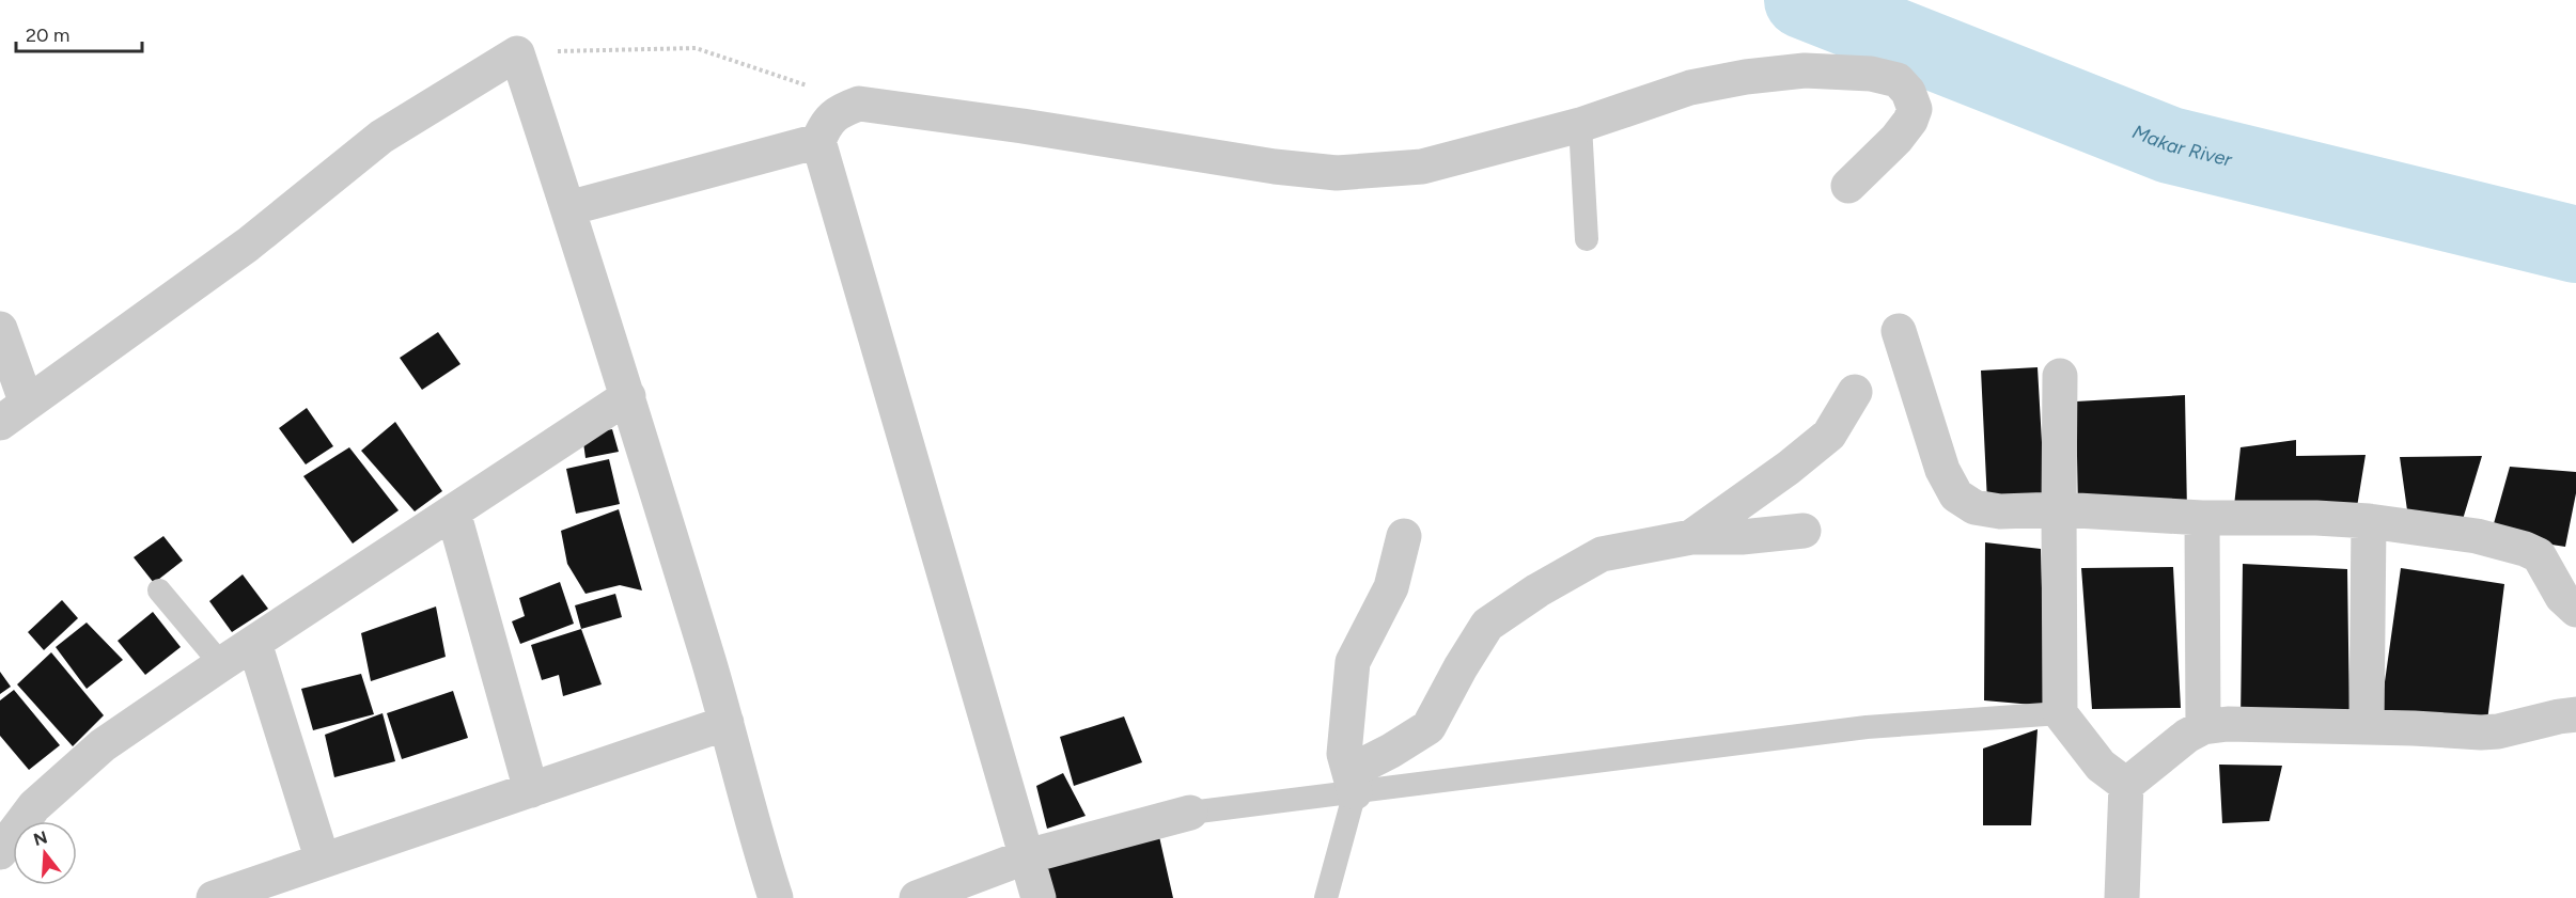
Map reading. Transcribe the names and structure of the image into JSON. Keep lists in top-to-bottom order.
{
  "water": ["Makar River"],
  "scale_bar": "20 m",
  "north": "top"
}
